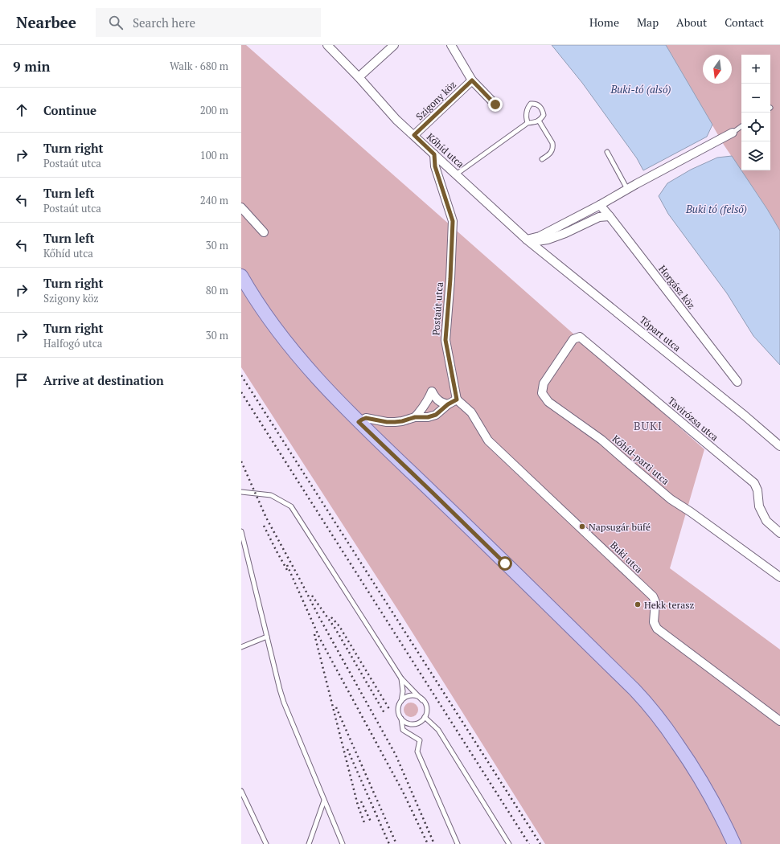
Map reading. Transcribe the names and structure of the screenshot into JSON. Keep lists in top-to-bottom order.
{
  "streets": {
    "street": [
      "Szigony köz",
      "Kőhíd utca",
      "Horgász köz",
      "Postaút utca",
      "Tópart utca",
      "Tavirózsa utca",
      "Kőhíd-parti utca",
      "Buki utca"
    ]
  },
  "crossings": [
    ["Szigony köz", "Kőhíd utca"],
    ["Kőhíd utca", "Postaút utca"],
    ["Kőhíd utca", "Tópart utca"],
    ["Postaút utca", "Buki utca"],
    ["Tavirózsa utca", "Kőhíd-parti utca"]
  ],
  "districts": ["BUKI"],
  "water": ["Buki-tó (alsó)", "Buki tó (felső)"],
  "places": ["Napsugár büfé", "Hekk terasz"],
  "north": "bottom",
  "page": {
    "header": "Nearbee",
    "search": "Search here",
    "nav": [
      "Home",
      "Map",
      "About",
      "Contact"
    ],
    "heading": ["9 min", "Walk · 680 m"],
    "map_buttons": ["+", "−"],
    "list": [
      ["Continue", "200 m"],
      ["Turn right", "Postaút utca", "100 m"],
      ["Turn left", "Postaút utca", "240 m"],
      ["Turn left", "Kőhíd utca", "30 m"],
      ["Turn right", "Szigony köz", "80 m"],
      ["Turn right", "Halfogó utca", "30 m"],
      "Arrive at destination"
    ]
  }
}
